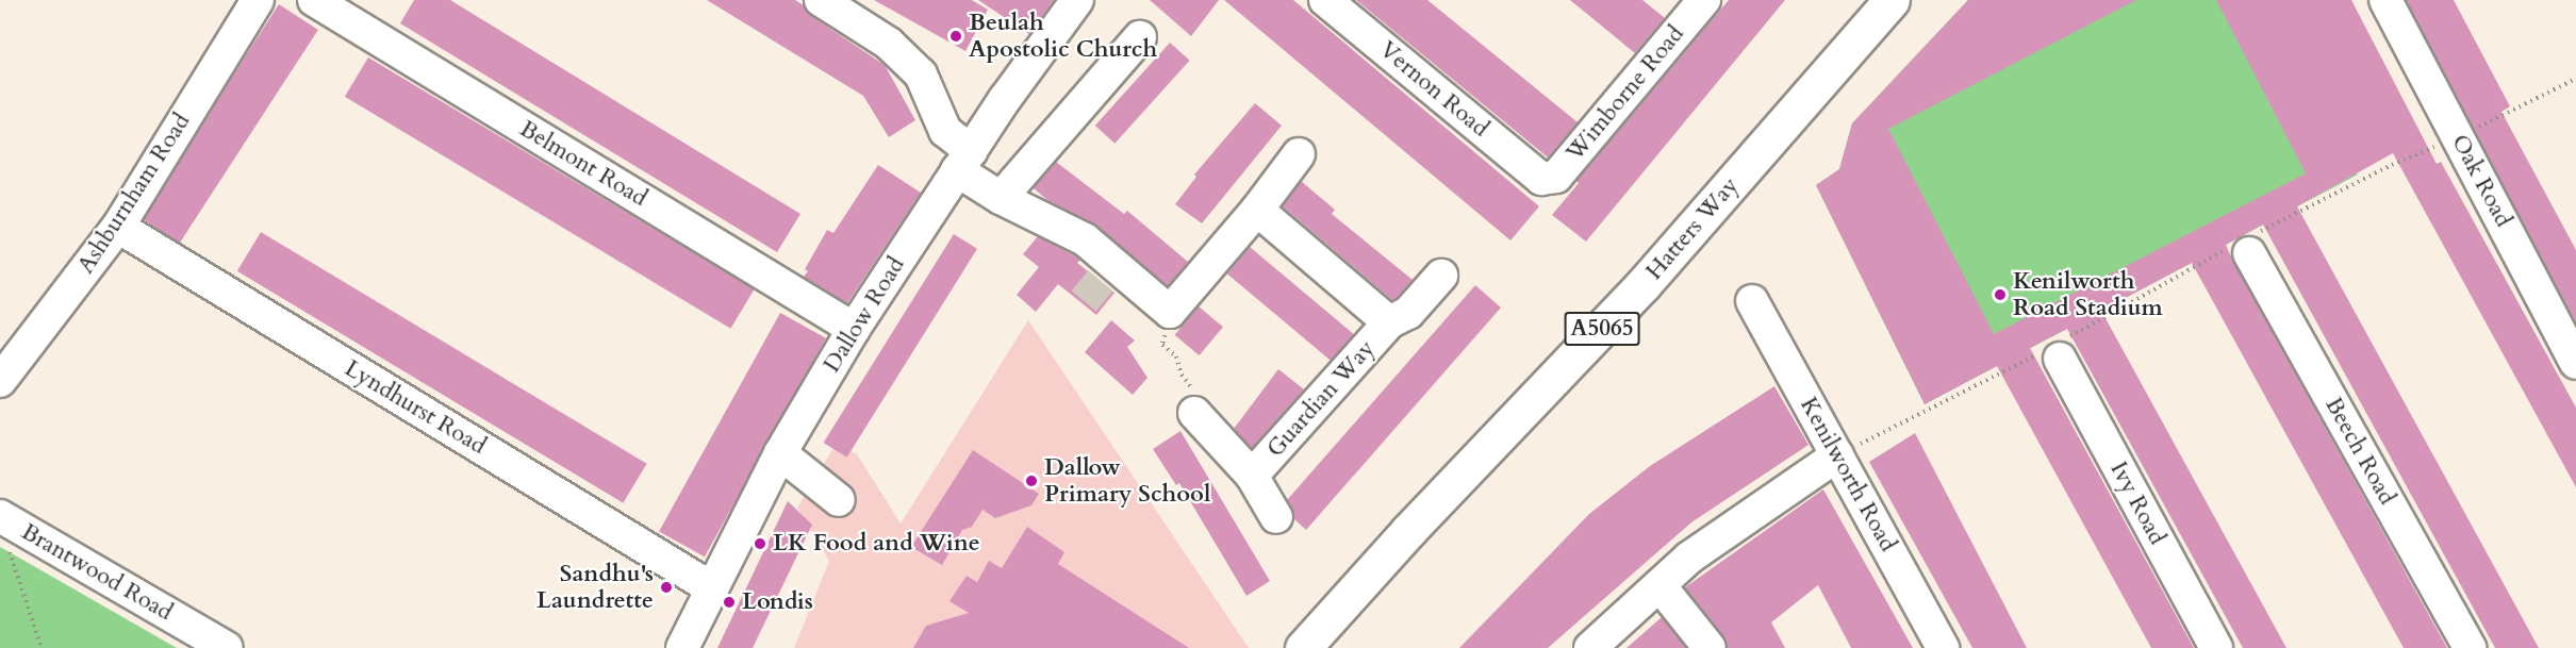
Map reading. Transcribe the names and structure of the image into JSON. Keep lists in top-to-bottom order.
{
  "streets": {
    "main road": ["Hatters Way", "A5065"],
    "street": [
      "Vernon Road",
      "Wimborne Road",
      "Belmont Road",
      "Oak Road",
      "Ashburnham Road",
      "Dallow Road",
      "Guardian Way",
      "Lyndhurst Road",
      "Beech Road",
      "Kenilworth Road",
      "Ivy Road",
      "Brantwood Road"
    ]
  },
  "crossings": [
    ["Vernon Road", "Wimborne Road"],
    ["Belmont Road", "Dallow Road"],
    ["Ashburnham Road", "Lyndhurst Road"],
    ["Dallow Road", "Lyndhurst Road"]
  ],
  "places": [
    "Beulah Apostolic Church",
    "Kenilworth Road Stadium",
    "Dallow Primary School",
    "LK Food and Wine",
    "Sandhu's Laundrette",
    "Londis"
  ]
}
